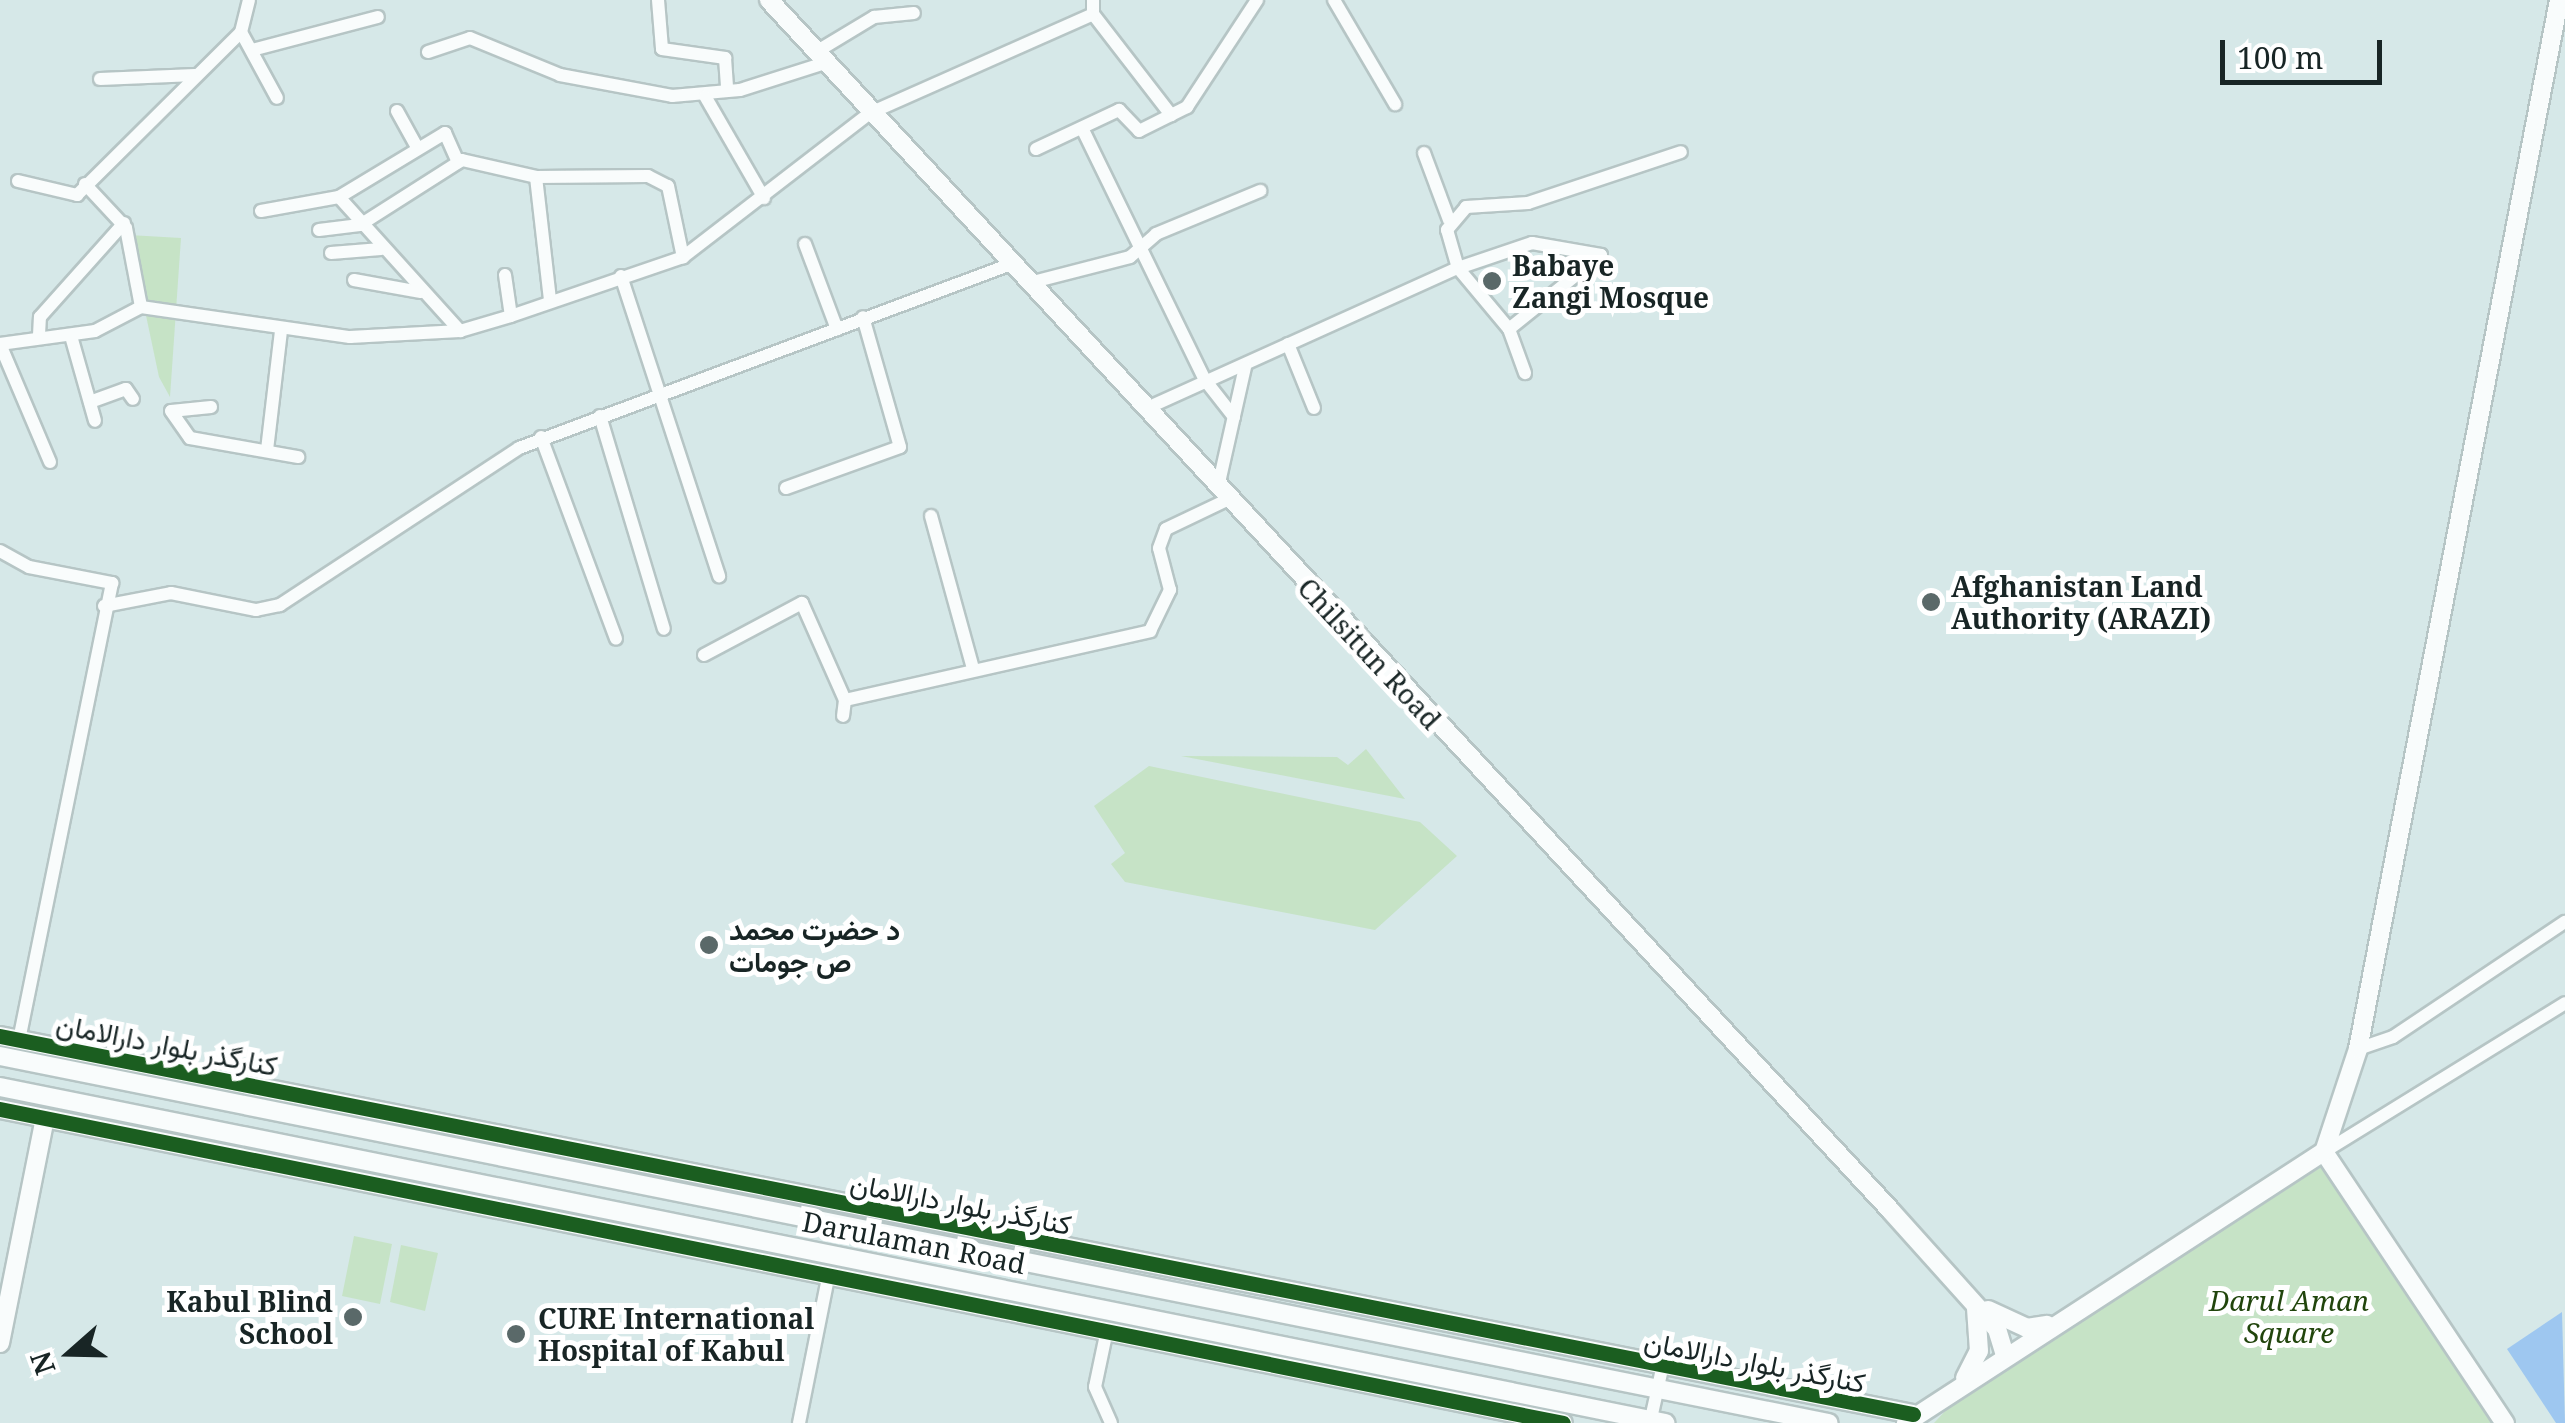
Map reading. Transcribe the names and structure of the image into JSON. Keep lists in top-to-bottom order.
{
  "streets": {
    "main road": ["Chilsitun Road", "کنارگذر بلوار دارالامان", "Darulaman Road"]
  },
  "parks": ["Darul Aman Square"],
  "places": [
    "Babaye Zangi Mosque",
    "Afghanistan Land Authority (ARAZI)",
    "د حضرت محمد ص جومات",
    "Kabul Blind School",
    "CURE International Hospital of Kabul"
  ],
  "scale_bar": "100 m",
  "north": "left"
}
